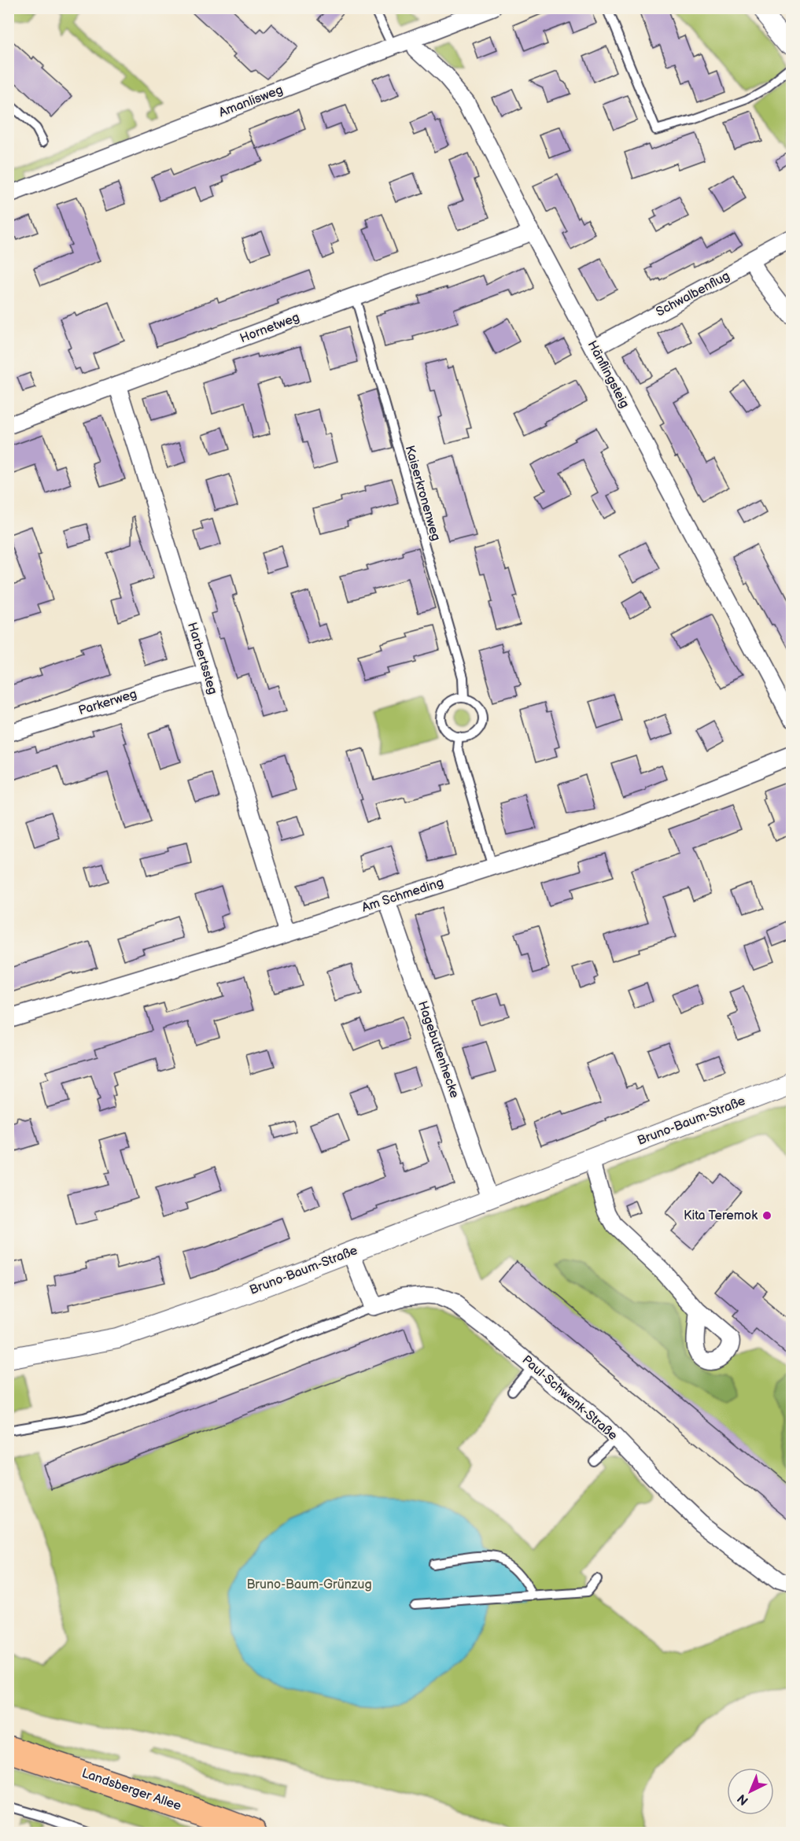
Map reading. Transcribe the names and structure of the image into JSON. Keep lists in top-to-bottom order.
{
  "streets": {
    "main road": ["Landsberger Allee"],
    "street": [
      "Amanlisweg",
      "Schwalbenflug",
      "Hornetweg",
      "Hänflingsteig",
      "Harbertssteg",
      "Parkerweg",
      "Am Schmeding",
      "Hagebuttenhecke",
      "Bruno-Baum-Straße",
      "Paul-Schwenk-Straße"
    ],
    "lane": ["Kaiserkronenweg"]
  },
  "crossings": [
    ["Amanlisweg", "Hänflingsteig"],
    ["Schwalbenflug", "Hänflingsteig"],
    ["Hornetweg", "Hänflingsteig"],
    ["Hornetweg", "Kaiserkronenweg"],
    ["Hornetweg", "Harbertssteg"],
    ["Harbertssteg", "Parkerweg"],
    ["Harbertssteg", "Am Schmeding"],
    ["Am Schmeding", "Hagebuttenhecke"],
    ["Hagebuttenhecke", "Bruno-Baum-Straße"]
  ],
  "parks": ["Bruno-Baum-Grünzug"],
  "places": ["Kita Teremok"],
  "north": "bottom left"
}
